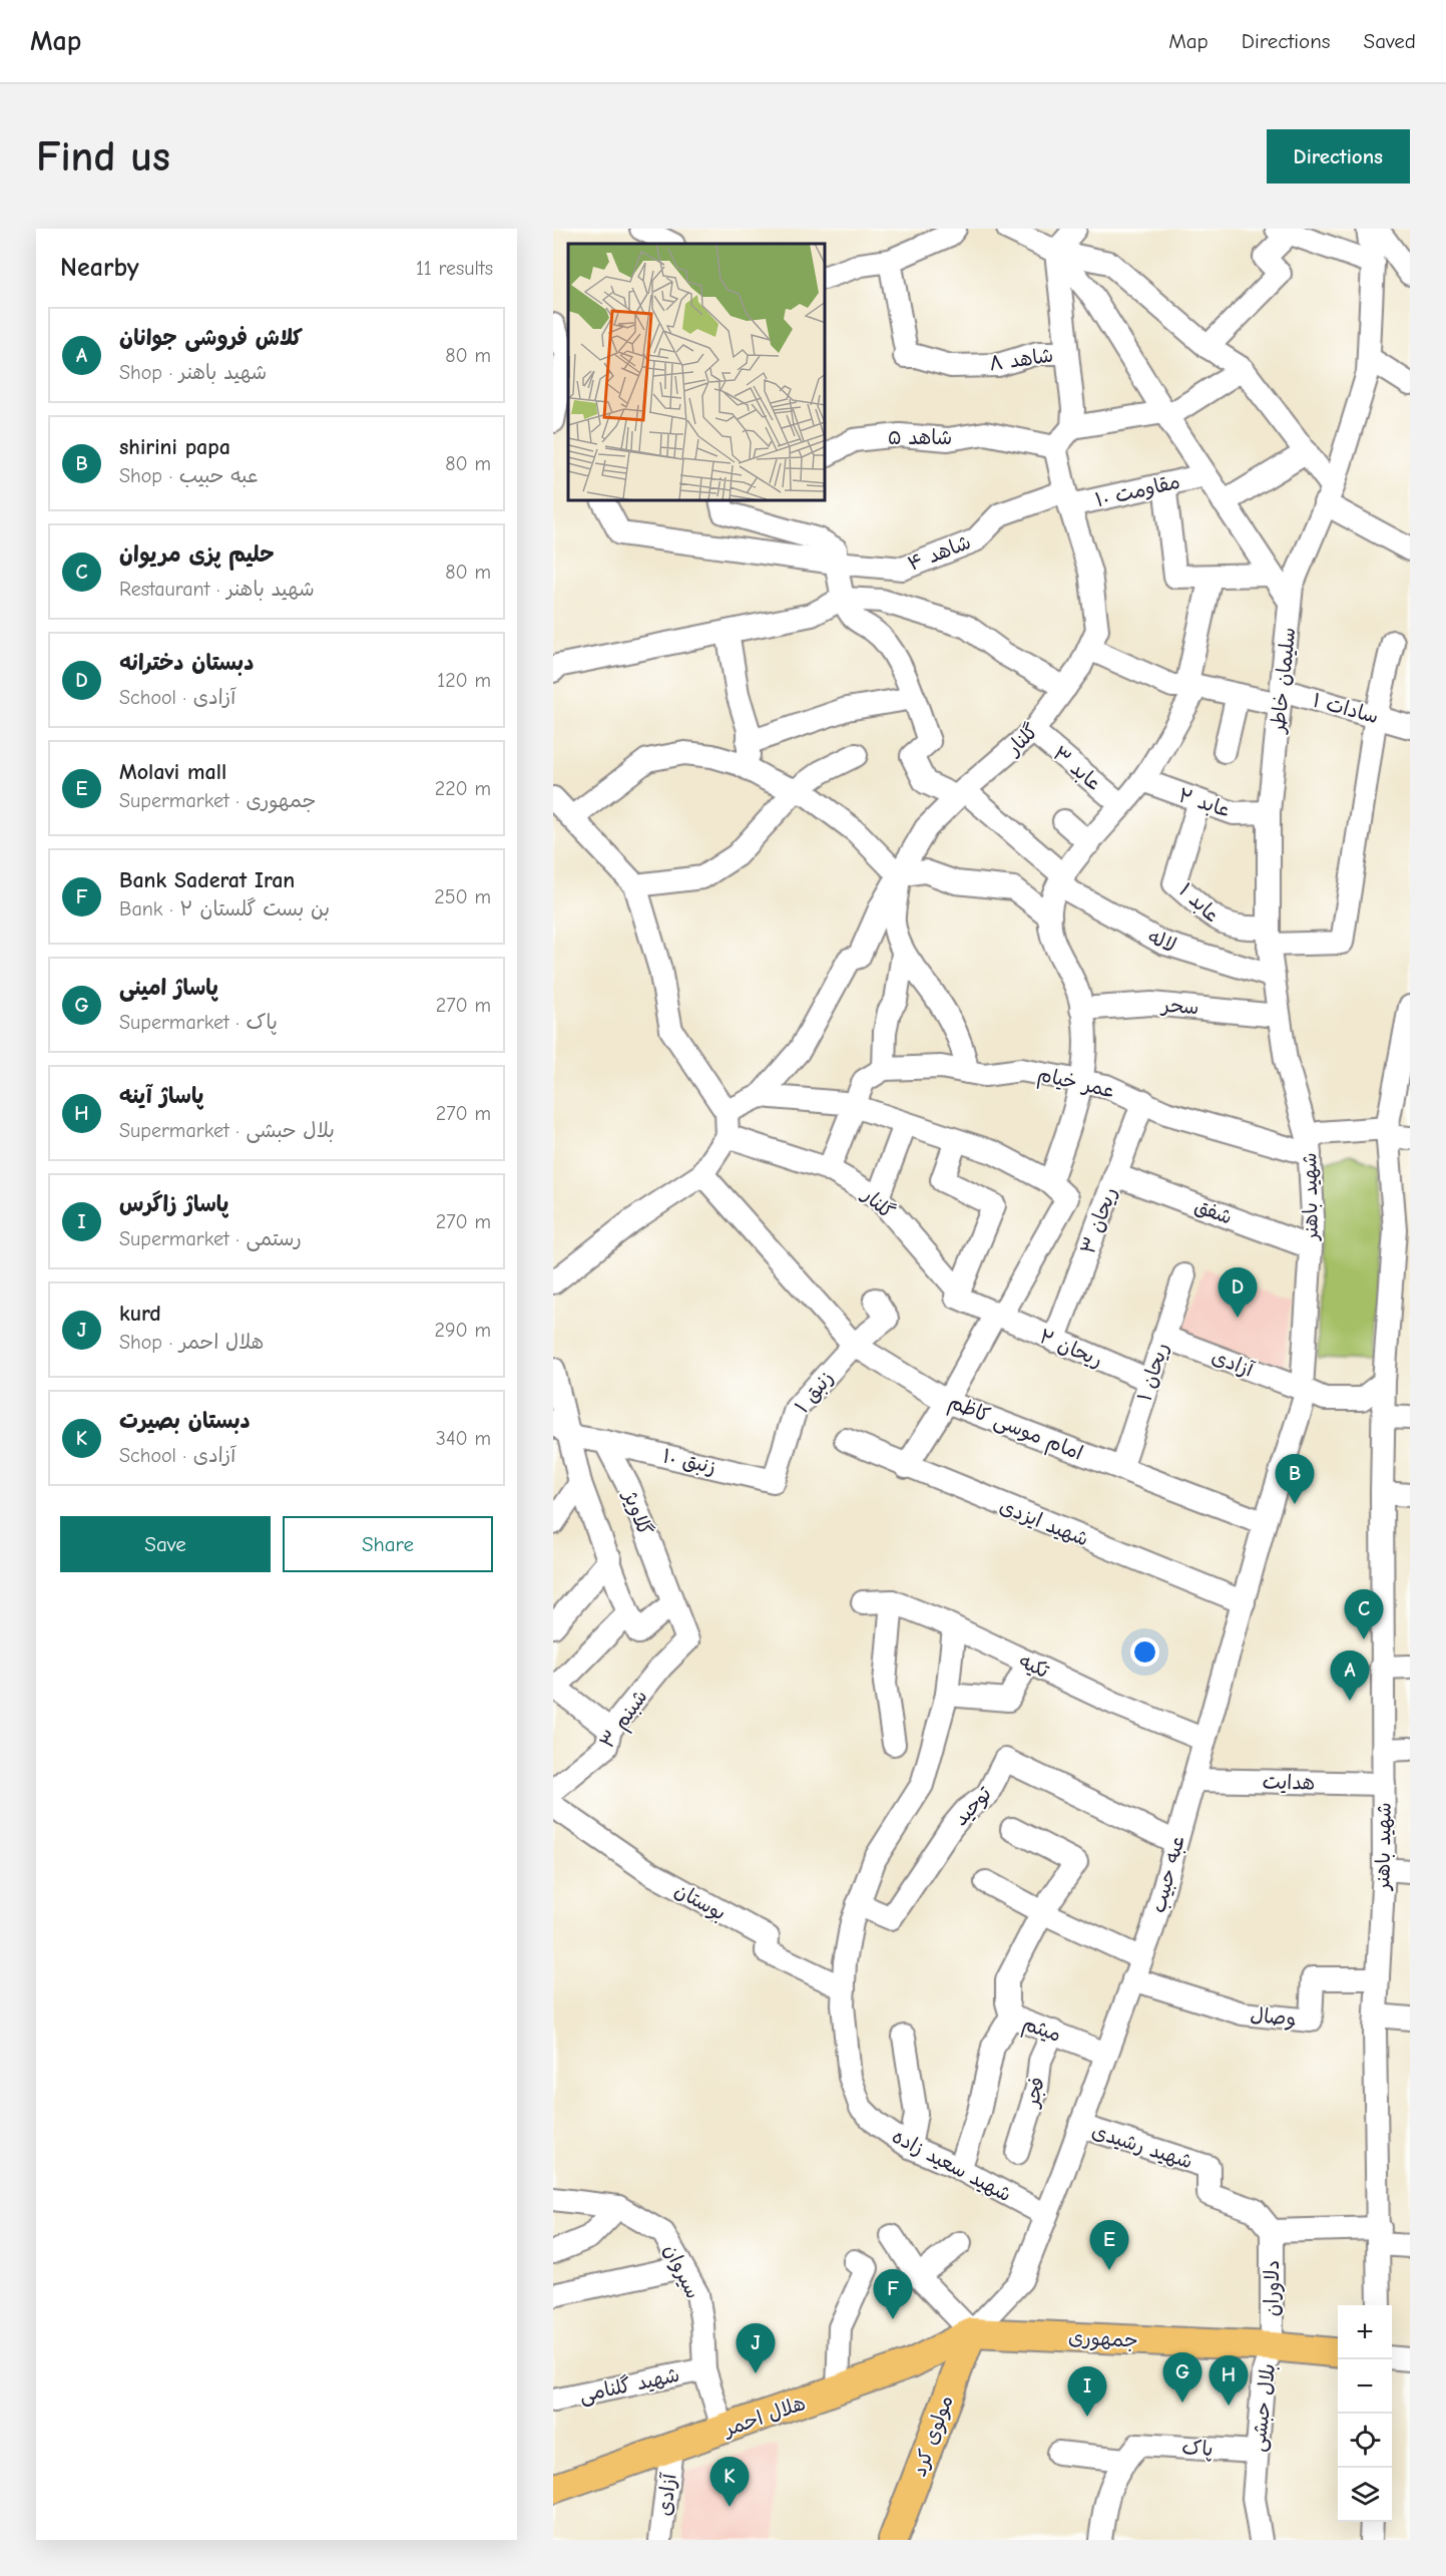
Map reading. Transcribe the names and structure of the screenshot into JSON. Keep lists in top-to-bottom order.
{
  "streets": {
    "main road": ["جمهوری", "هلال احمر", "مولوی کرد"],
    "street": [
      "شاهد ۸",
      "شاهد ۵",
      "مقاومت ۱۰",
      "شاهد ۴",
      "سلیمان خاطر",
      "سادات ۱",
      "گلنار",
      "عابد ۳",
      "عابد ۲",
      "عابد ۱",
      "لاله",
      "سحر",
      "عمر خیام",
      "شهید باهنر",
      "شفق",
      "ریحان ۳",
      "ریحان ۲",
      "آزادی",
      "ریحان ۱",
      "زنبق ۱",
      "امام موسی کاظم",
      "زنبق ۱۰",
      "گلاویژ",
      "شهید ایزدی",
      "تکیه",
      "شبنم ۳",
      "هدایت",
      "توحید",
      "عبه حبیب",
      "بوستان",
      "وصال",
      "میثم",
      "فجر",
      "شهید رشیدی",
      "شهید سعید زاده",
      "سیروان",
      "دلاوران",
      "شهید گلنامی",
      "بلال حبشی",
      "پاک"
    ]
  },
  "crossings": [
    ["شاهد ۵", "گلنار"],
    ["مقاومت ۱۰", "شاهد ۴"],
    ["مقاومت ۱۰", "گلنار"],
    ["شاهد ۴", "گلنار"],
    ["سلیمان خاطر", "سادات ۱"],
    ["سلیمان خاطر", "عابد ۲"],
    ["سلیمان خاطر", "عابد ۱"],
    ["سلیمان خاطر", "لاله"],
    ["سلیمان خاطر", "سحر"],
    ["سلیمان خاطر", "عمر خیام"],
    ["سلیمان خاطر", "شهید باهنر"],
    ["سادات ۱", "گلنار"],
    ["گلنار", "عابد ۳"],
    ["گلنار", "لاله"],
    ["گلنار", "ریحان ۲"],
    ["عابد ۲", "عابد ۱"],
    ["عمر خیام", "شهید باهنر"],
    ["عمر خیام", "ریحان ۳"],
    ["شهید باهنر", "شفق"],
    ["شهید باهنر", "آزادی"],
    ["شهید باهنر", "هدایت"],
    ["شهید باهنر", "عبه حبیب"],
    ["شهید باهنر", "وصال"],
    ["شفق", "ریحان ۳"],
    ["ریحان ۳", "ریحان ۲"],
    ["ریحان ۲", "ریحان ۱"],
    ["آزادی", "ریحان ۱"],
    ["آزادی", "عبه حبیب"],
    ["آزادی", "هلال احمر"],
    ["ریحان ۱", "امام موسی کاظم"],
    ["زنبق ۱", "امام موسی کاظم"],
    ["زنبق ۱", "زنبق ۱۰"],
    ["امام موسی کاظم", "عبه حبیب"],
    ["زنبق ۱۰", "گلاویژ"],
    ["گلاویژ", "شبنم ۳"],
    ["شهید ایزدی", "عبه حبیب"],
    ["تکیه", "عبه حبیب"],
    ["تکیه", "شهید سعید زاده"],
    ["هدایت", "عبه حبیب"],
    ["توحید", "عبه حبیب"],
    ["توحید", "شهید سعید زاده"],
    ["عبه حبیب", "وصال"],
    ["عبه حبیب", "میثم"],
    ["عبه حبیب", "شهید رشیدی"],
    ["عبه حبیب", "شهید سعید زاده"],
    ["عبه حبیب", "جمهوری"],
    ["عبه حبیب", "هلال احمر"],
    ["عبه حبیب", "مولوی کرد"],
    ["بوستان", "شهید سعید زاده"],
    ["وصال", "میثم"],
    ["میثم", "فجر"],
    ["شهید رشیدی", "دلاوران"],
    ["سیروان", "شهید گلنامی"],
    ["سیروان", "هلال احمر"],
    ["دلاوران", "جمهوری"],
    ["دلاوران", "بلال حبشی"],
    ["جمهوری", "بلال حبشی"],
    ["جمهوری", "هلال احمر"],
    ["جمهوری", "مولوی کرد"],
    ["بلال حبشی", "پاک"],
    ["هلال احمر", "مولوی کرد"]
  ],
  "page": {
    "header": "Map",
    "nav": ["Map", "Directions", "Saved"],
    "buttons": [
      "Directions",
      ["Save", "Share"]
    ],
    "title": "Find us",
    "heading": ["Nearby", "11 results"],
    "list": [
      {
        "mark": "A",
        "name": "کلاش فروشی جوانان",
        "note": "Shop · شهید باهنر",
        "value": "80 m"
      },
      {
        "mark": "B",
        "name": "shirini papa",
        "note": "Shop · عبه حبیب",
        "value": "80 m"
      },
      {
        "mark": "C",
        "name": "حلیم پزی مریوان",
        "note": "Restaurant · شهید باهنر",
        "value": "80 m"
      },
      {
        "mark": "D",
        "name": "دبستان دخترانه",
        "note": "School · آزادی",
        "value": "120 m"
      },
      {
        "mark": "E",
        "name": "Molavi mall",
        "note": "Supermarket · جمهوری",
        "value": "220 m"
      },
      {
        "mark": "F",
        "name": "Bank Saderat Iran",
        "note": "Bank · بن بست گلستان ۲",
        "value": "250 m"
      },
      {
        "mark": "G",
        "name": "پاساژ امینی",
        "note": "Supermarket · پاک",
        "value": "270 m"
      },
      {
        "mark": "H",
        "name": "پاساژ آینه",
        "note": "Supermarket · بلال حبشی",
        "value": "270 m"
      },
      {
        "mark": "I",
        "name": "پاساژ زاگرس",
        "note": "Supermarket · رستمی",
        "value": "270 m"
      },
      {
        "mark": "J",
        "name": "kurd",
        "note": "Shop · هلال احمر",
        "value": "290 m"
      },
      {
        "mark": "K",
        "name": "دبستان بصیرت",
        "note": "School · آزادی",
        "value": "340 m"
      }
    ],
    "pins": [
      "D",
      "B",
      "C",
      "A",
      "E",
      "F",
      "J",
      "G",
      "H",
      "I",
      "K"
    ],
    "map_buttons": ["+", "−"]
  }
}
